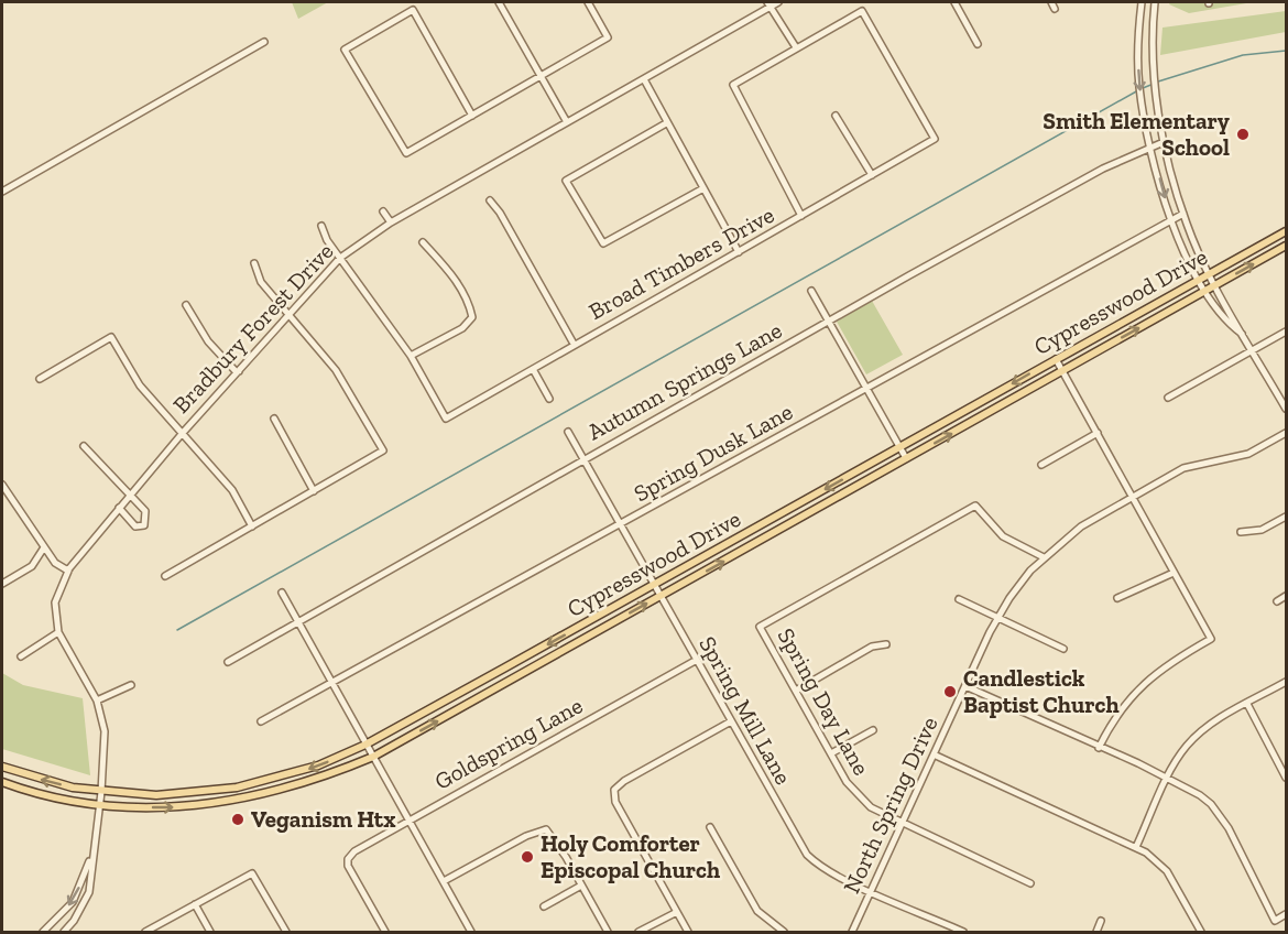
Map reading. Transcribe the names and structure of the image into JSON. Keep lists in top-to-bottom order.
{
  "streets": {
    "main road": ["Cypresswood Drive"],
    "street": [
      "Broad Timbers Drive",
      "Bradbury Forest Drive",
      "Autumn Springs Lane",
      "Spring Dusk Lane",
      "Spring Day Lane",
      "Spring Mill Lane",
      "Goldspring Lane",
      "North Spring Drive"
    ]
  },
  "crossings": [
    ["Cypresswood Drive", "Bradbury Forest Drive"],
    ["Cypresswood Drive", "Spring Mill Lane"],
    ["Autumn Springs Lane", "Spring Mill Lane"],
    ["Spring Dusk Lane", "Spring Mill Lane"],
    ["Spring Day Lane", "North Spring Drive"],
    ["Spring Mill Lane", "Goldspring Lane"],
    ["Spring Mill Lane", "North Spring Drive"]
  ],
  "places": [
    "Smith Elementary School",
    "Candlestick Baptist Church",
    "Veganism Htx",
    "Holy Comforter Episcopal Church"
  ]
}
